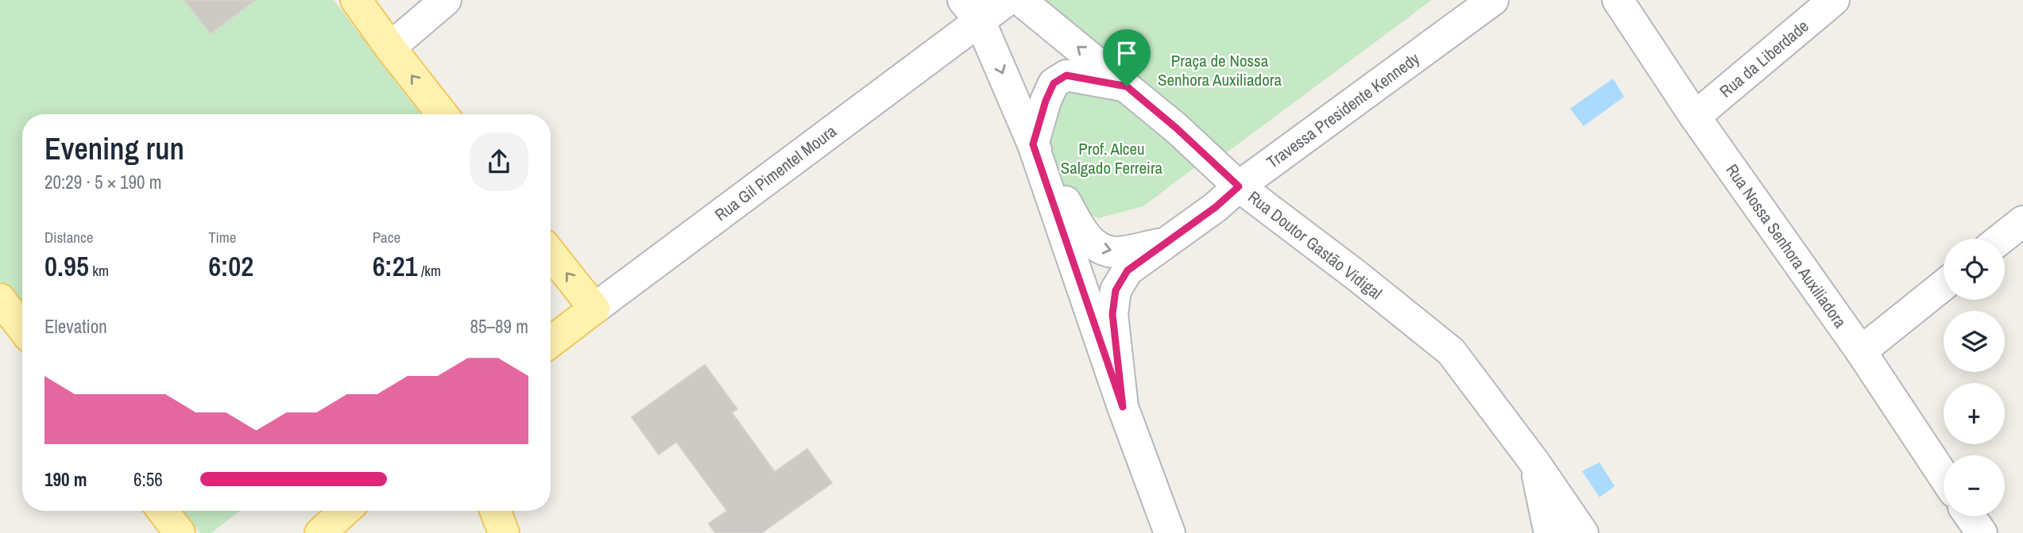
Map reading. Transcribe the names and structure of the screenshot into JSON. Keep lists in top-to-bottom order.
{
  "streets": {
    "main road": ["Rua Gil Pimentel Moura"],
    "street": [
      "Rua da Liberdade",
      "Travessa Presidente Kennedy",
      "Rua Doutor Gastão Vidigal",
      "Rua Nossa Senhora Auxiliadora"
    ]
  },
  "crossings": [
    ["Rua da Liberdade", "Rua Nossa Senhora Auxiliadora"],
    ["Travessa Presidente Kennedy", "Rua Doutor Gastão Vidigal"]
  ],
  "parks": ["Praça de Nossa Senhora Auxiliadora", "Prof. Alceu Salgado Ferreira"],
  "page": {
    "heading": ["Evening run", "20:29 · 5 × 190 m"],
    "stats": [
      ["Distance", "0.95 km"],
      ["Time", "6:02"],
      ["Pace", "6:21 /km"]
    ],
    "map_buttons": ["+", "−"],
    "chart": ["Elevation", "85–89 m"],
    "list": [
      {
        "name": "190 m",
        "note": "6:56"
      }
    ]
  }
}
